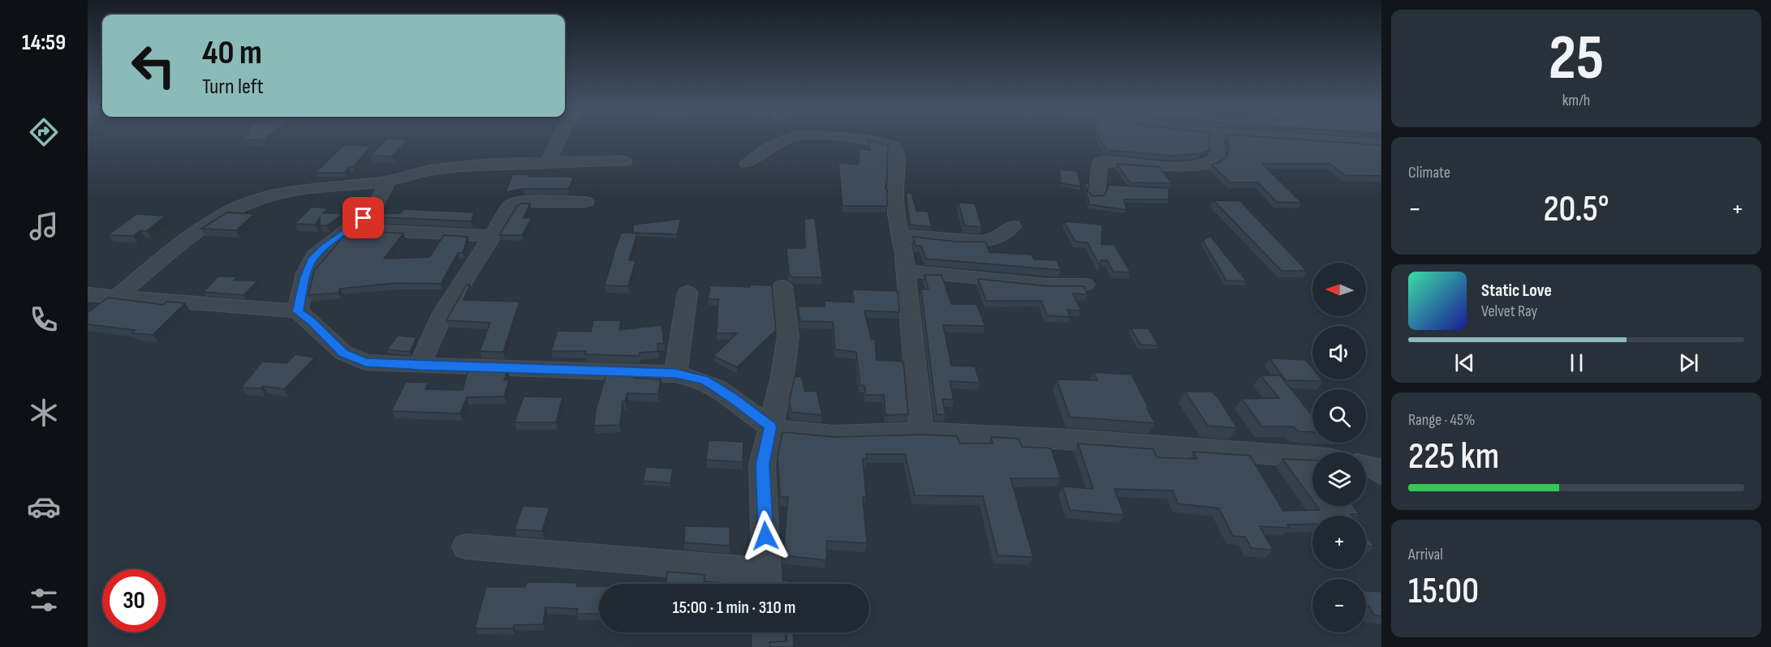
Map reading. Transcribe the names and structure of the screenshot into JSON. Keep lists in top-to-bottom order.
{
  "north": "left",
  "page": {
    "tabs": "14:59",
    "tile": [
      ["25", "km/h"],
      "Climate",
      ["Range · 45%", "225 km"],
      ["Arrival", "15:00"]
    ],
    "turn": ["40 m", "Turn left"],
    "heat": ["−", "20.5°", "+"],
    "map_buttons": ["+", "−"],
    "song": ["Static Love", "Velvet Ray"],
    "limit": "30",
    "trip": "15:00 · 1 min · 310 m"
  }
}
